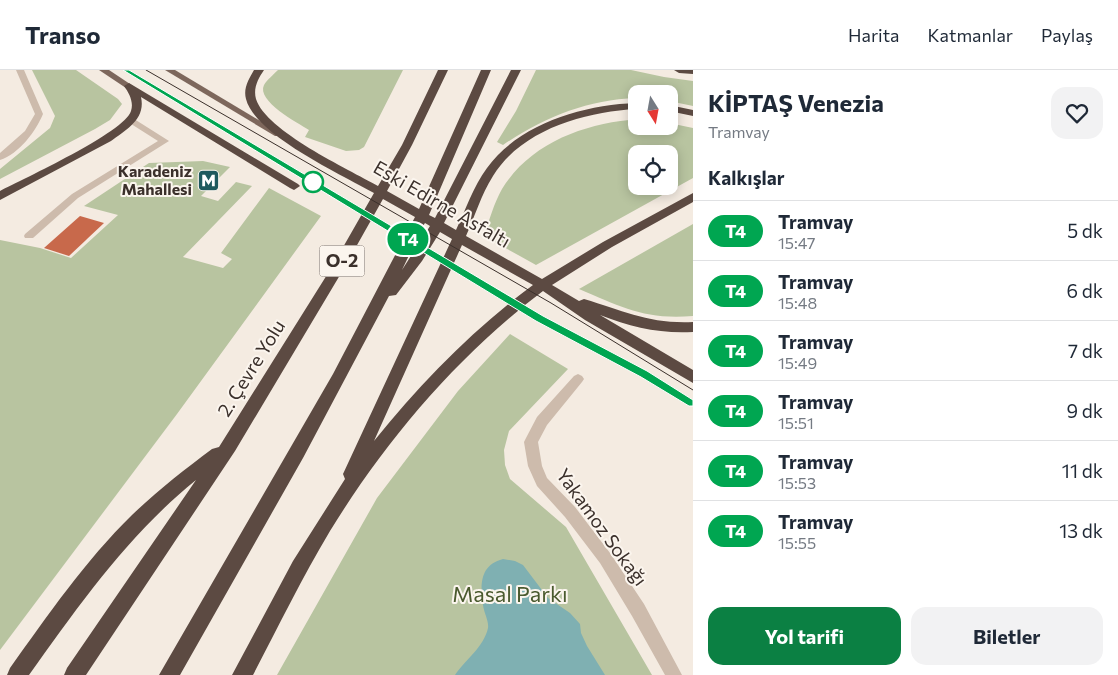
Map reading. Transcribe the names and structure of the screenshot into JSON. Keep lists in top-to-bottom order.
{
  "streets": {
    "highway": ["Eski Edirne Asfaltı", "O-2", "2. Çevre Yolu"],
    "street": ["Yakamoz Sokağı"]
  },
  "parks": ["Masal Parkı"],
  "places": {
    "metro station": ["Karadeniz Mahallesi"]
  },
  "lines": ["tram line T4"],
  "north": "bottom",
  "page": {
    "header": "Transo",
    "nav": ["Harita", "Katmanlar", "Paylaş"],
    "on_map": "T4",
    "heading": [
      ["KİPTAŞ Venezia", "Tramvay"],
      "Kalkışlar"
    ],
    "list": [
      {
        "mark": "T4",
        "name": "Tramvay",
        "note": "15:47",
        "value": "5 dk"
      },
      {
        "mark": "T4",
        "name": "Tramvay",
        "note": "15:48",
        "value": "6 dk"
      },
      {
        "mark": "T4",
        "name": "Tramvay",
        "note": "15:49",
        "value": "7 dk"
      },
      {
        "mark": "T4",
        "name": "Tramvay",
        "note": "15:51",
        "value": "9 dk"
      },
      {
        "mark": "T4",
        "name": "Tramvay",
        "note": "15:53",
        "value": "11 dk"
      },
      {
        "mark": "T4",
        "name": "Tramvay",
        "note": "15:55",
        "value": "13 dk"
      }
    ],
    "buttons": ["Yol tarifi", "Biletler"]
  }
}
